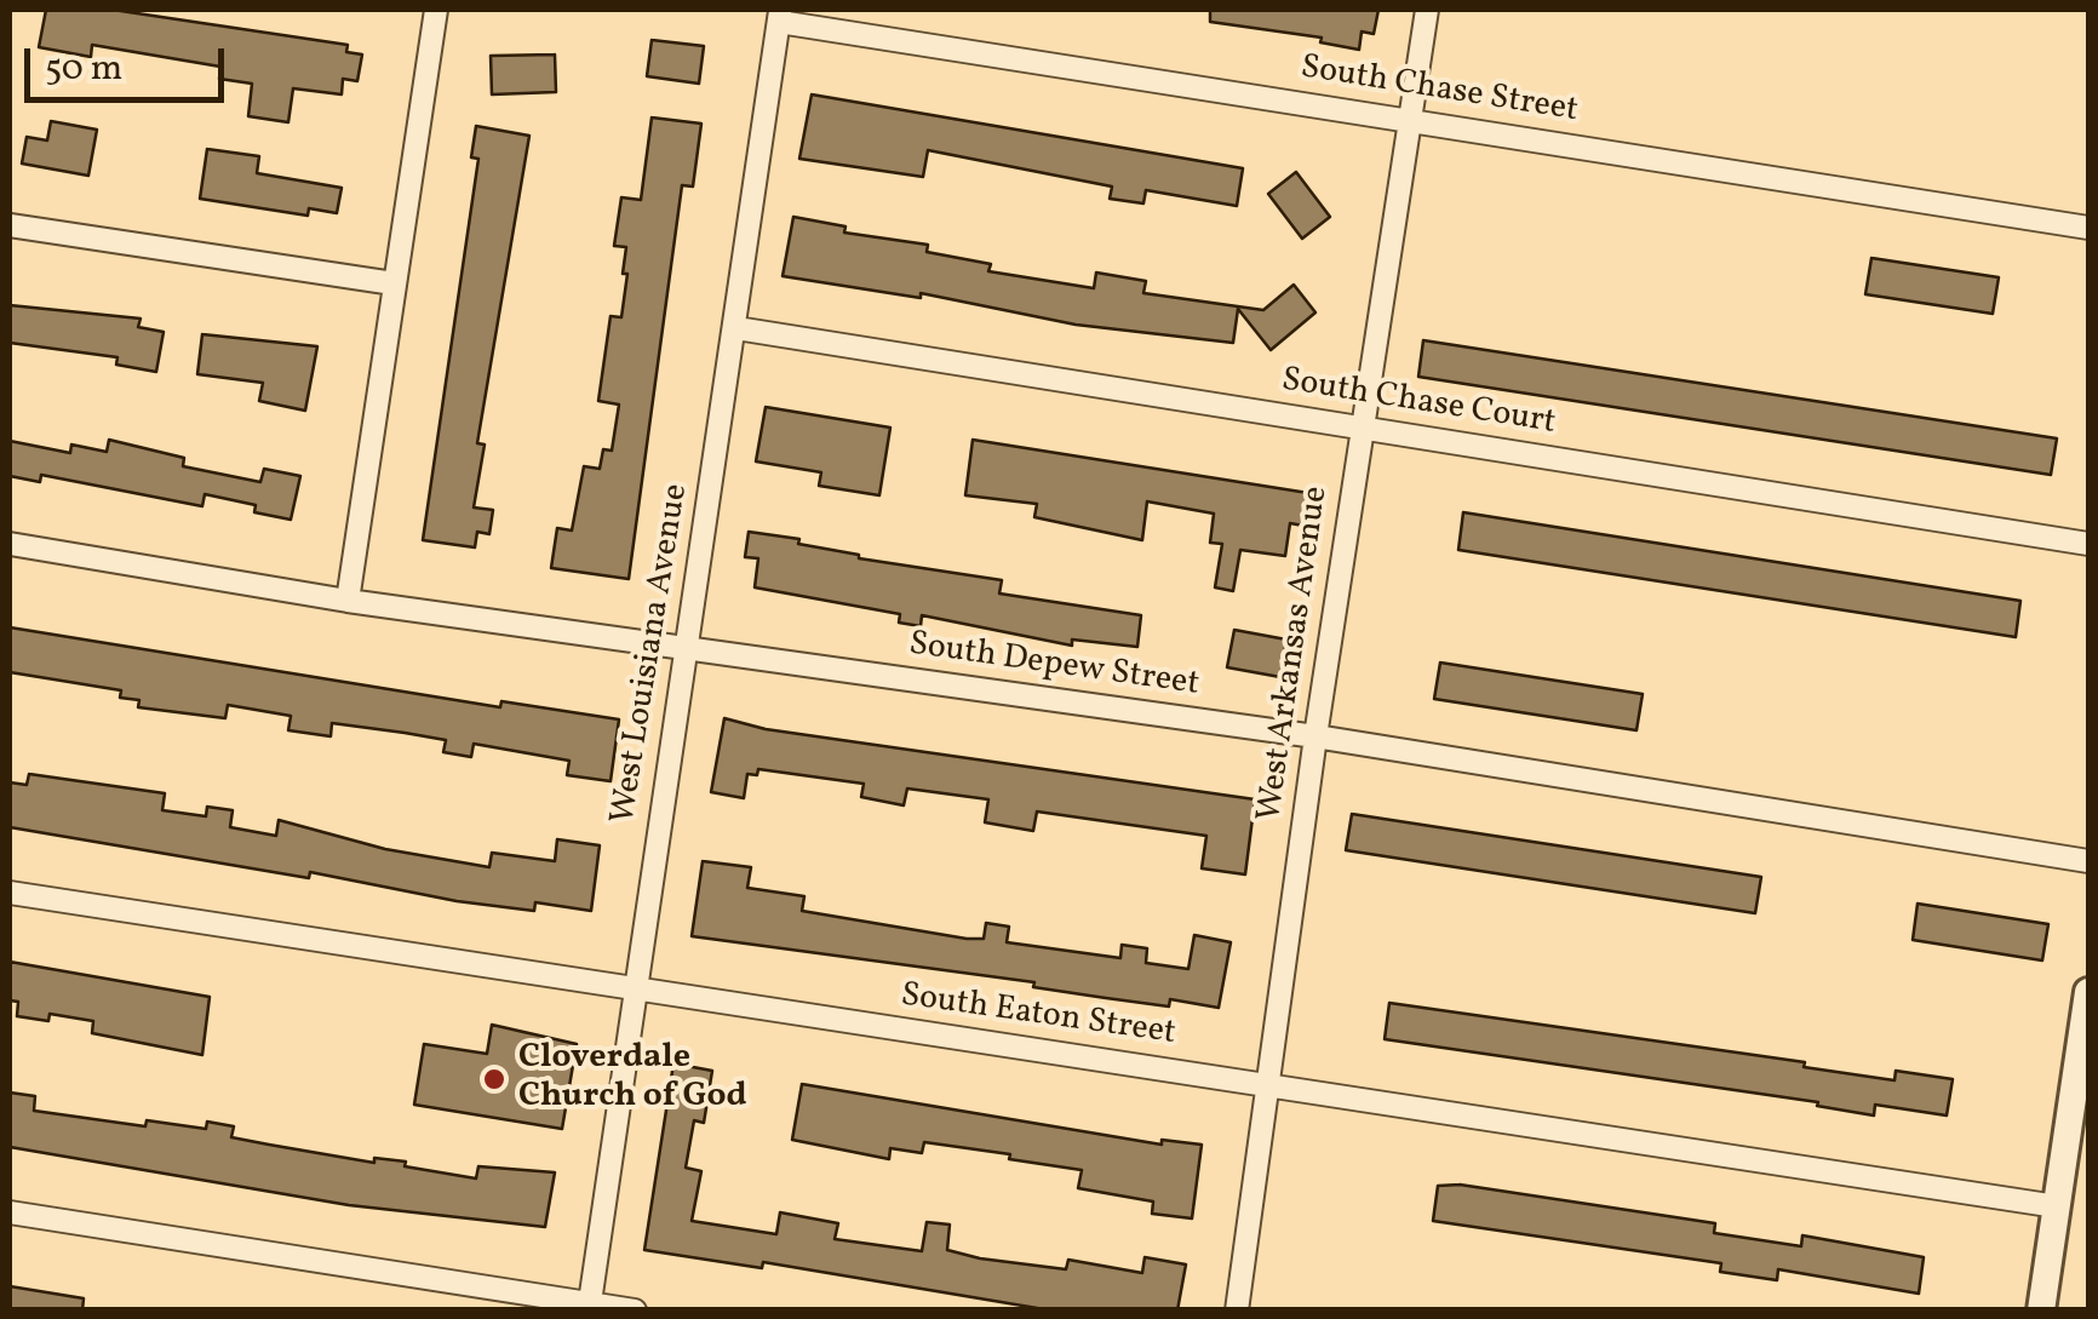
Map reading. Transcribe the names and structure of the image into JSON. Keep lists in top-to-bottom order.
{
  "streets": {
    "street": [
      "South Chase Street",
      "South Chase Court",
      "West Louisiana Avenue",
      "West Arkansas Avenue",
      "South Depew Street",
      "South Eaton Street"
    ]
  },
  "crossings": [
    ["South Chase Street", "West Louisiana Avenue"],
    ["South Chase Street", "West Arkansas Avenue"],
    ["South Chase Court", "West Louisiana Avenue"],
    ["South Chase Court", "West Arkansas Avenue"],
    ["West Louisiana Avenue", "South Depew Street"],
    ["West Louisiana Avenue", "South Eaton Street"],
    ["West Arkansas Avenue", "South Depew Street"],
    ["West Arkansas Avenue", "South Eaton Street"]
  ],
  "places": ["Cloverdale Church of God"],
  "scale_bar": "50 m"
}
